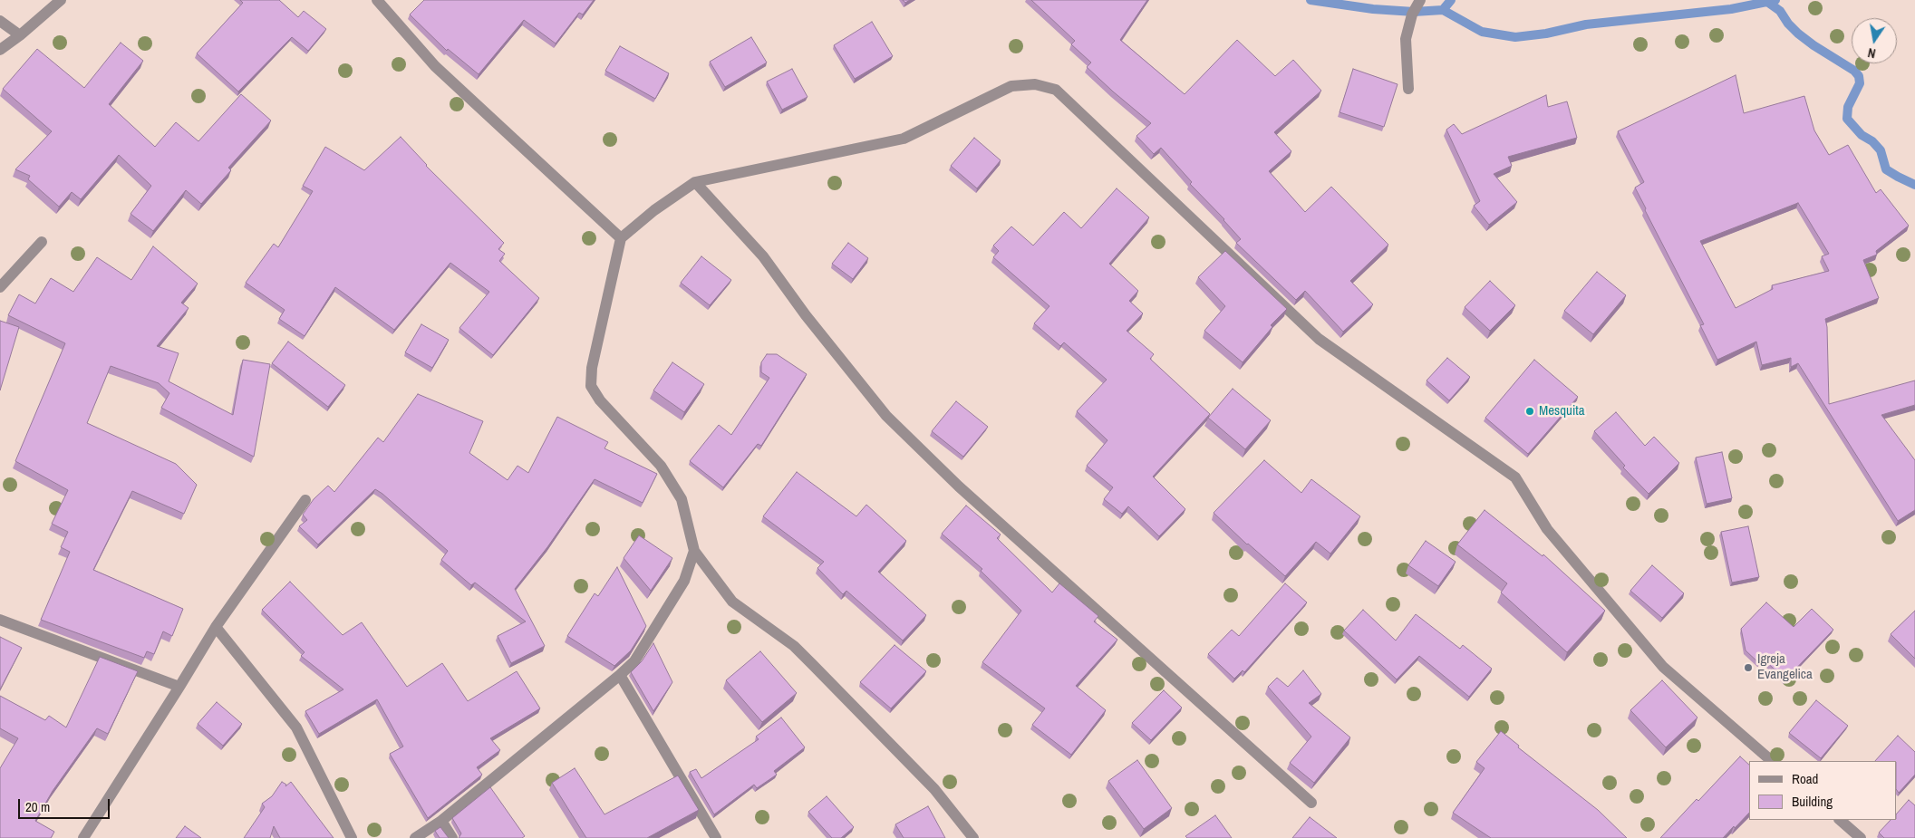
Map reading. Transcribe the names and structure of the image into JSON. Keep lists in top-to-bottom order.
{
  "places": ["Mesquita", "Igreja Evangelica"],
  "legend": ["Road", "Building"],
  "scale_bar": "20 m",
  "north": "bottom"
}
